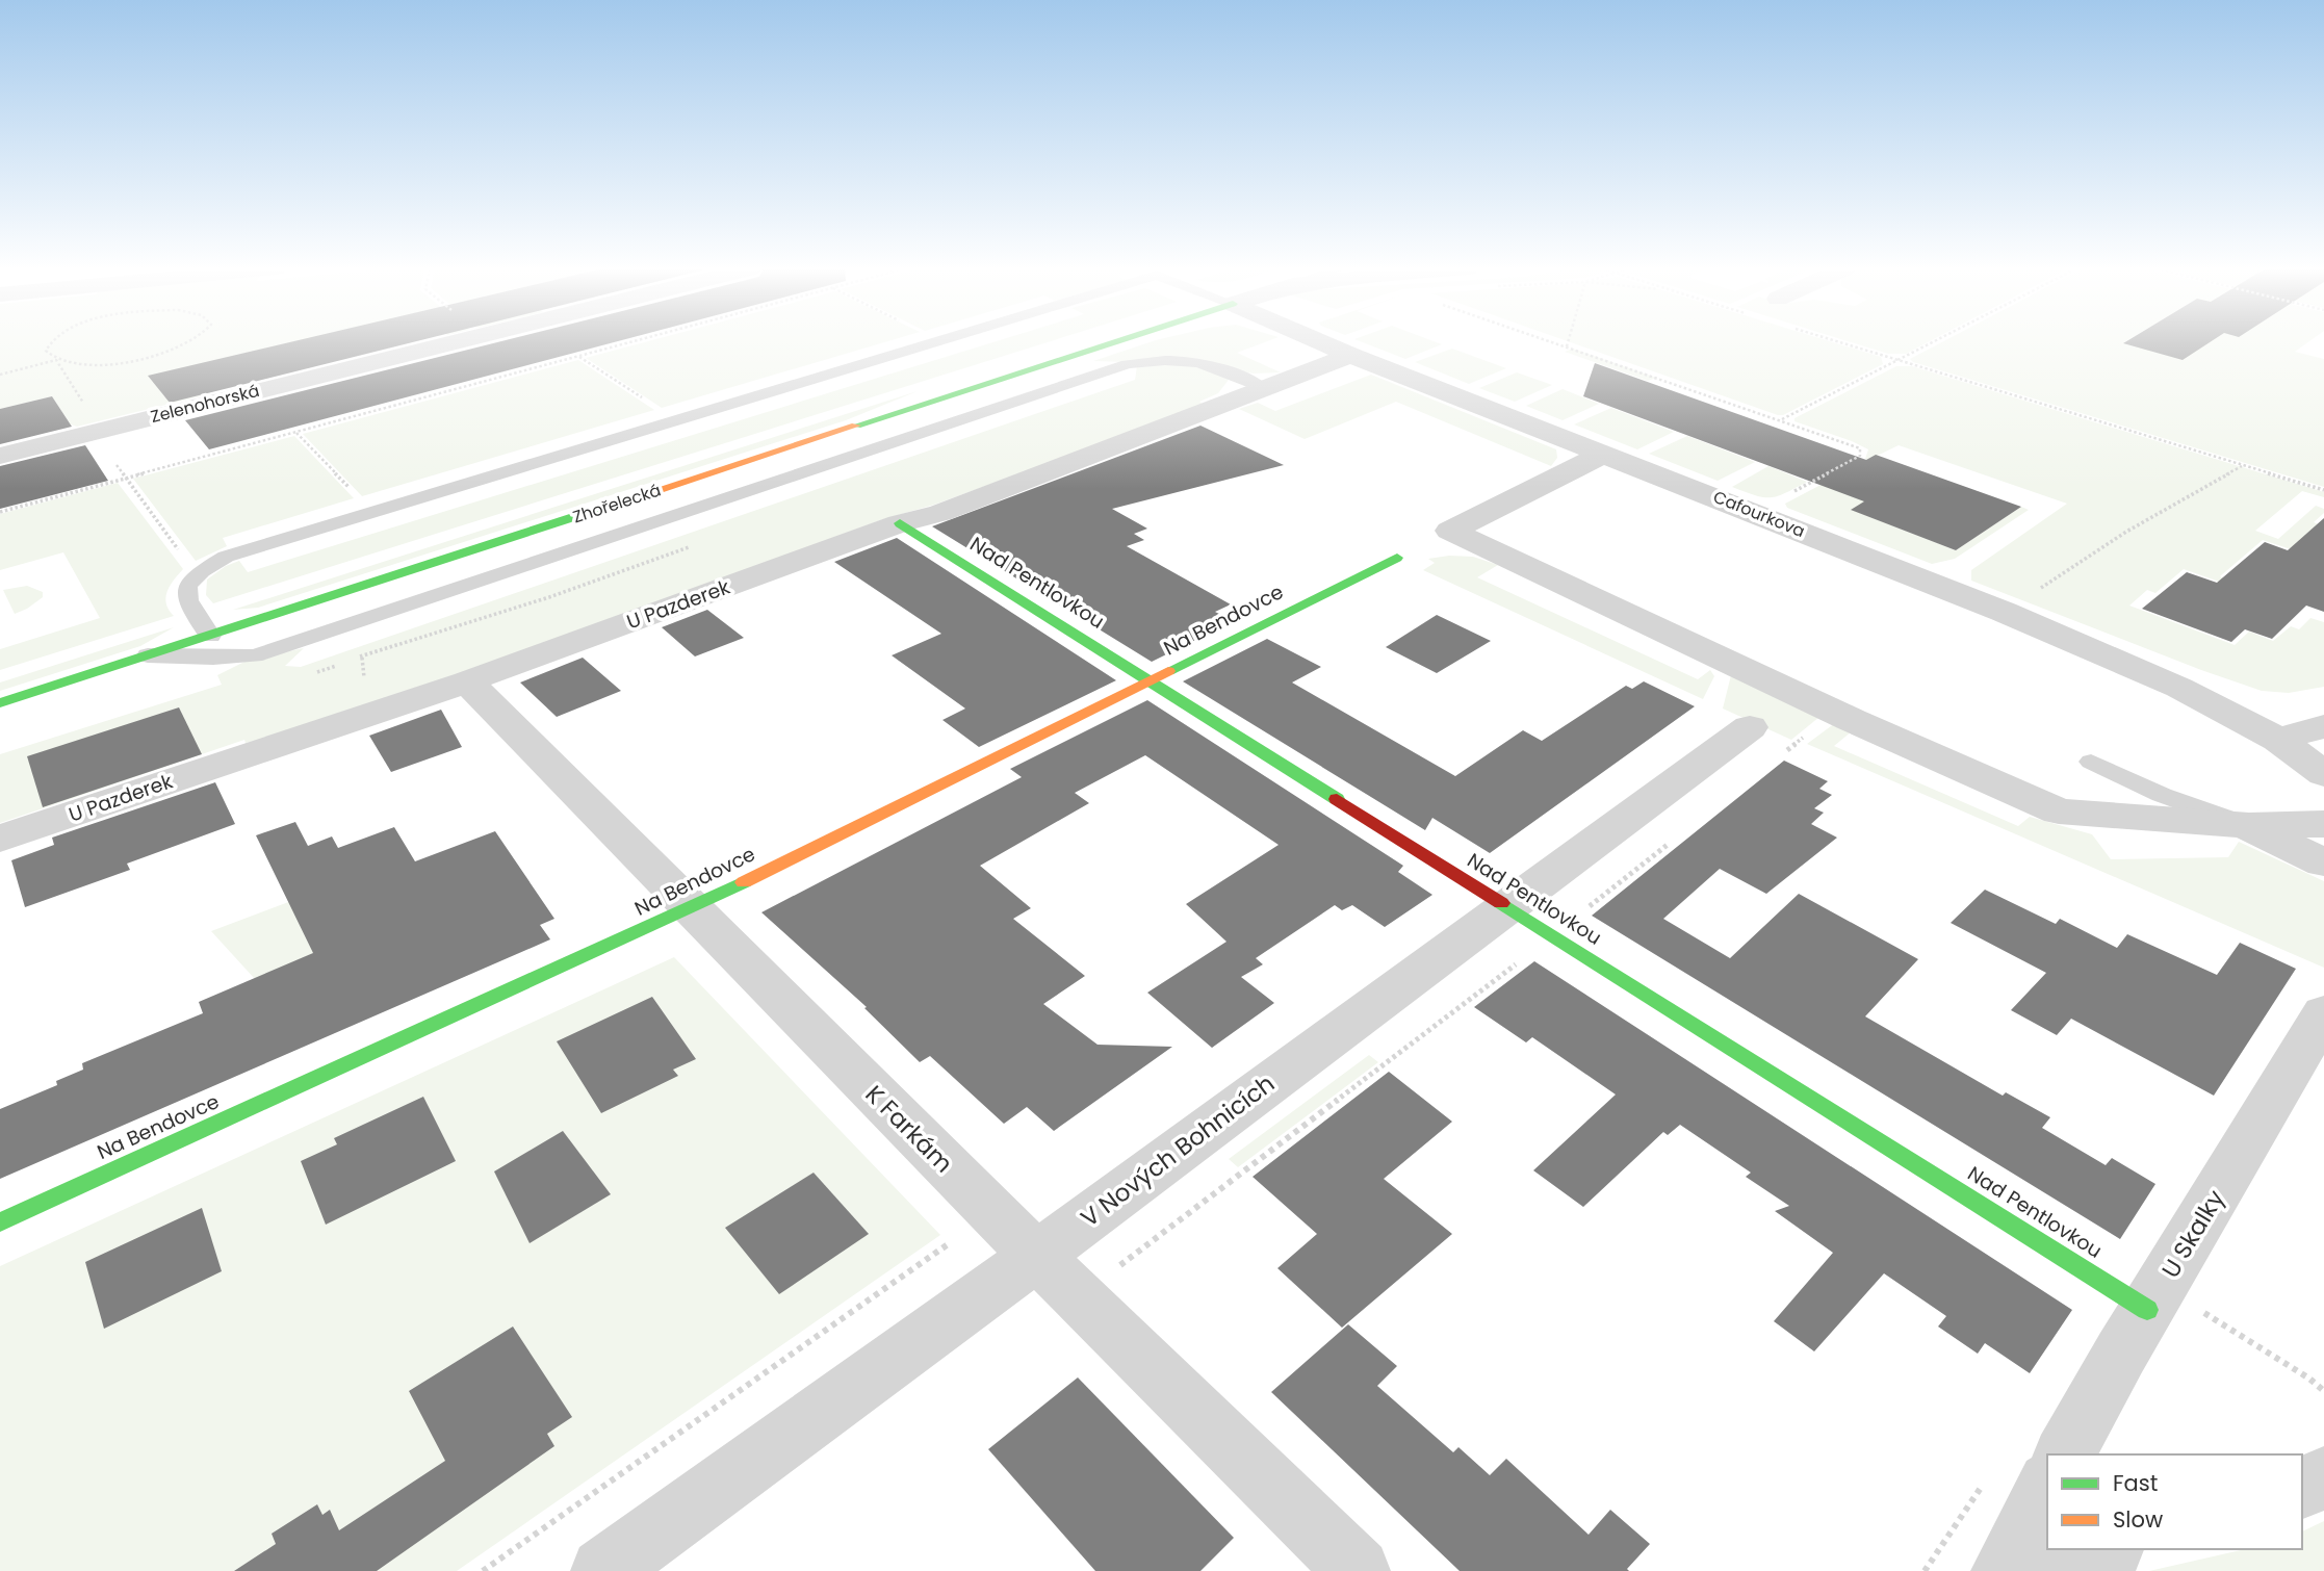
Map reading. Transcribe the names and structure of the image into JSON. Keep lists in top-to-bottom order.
{
  "streets": {
    "street": [
      "Zelenohorská",
      "Zhořelecká",
      "Cafourkova",
      "Nad Pentlovkou",
      "U Pazderek",
      "Na Bendovce",
      "K Farkám",
      "V Nových Bohnicích",
      "U Skalky"
    ]
  },
  "crossings": [
    ["Cafourkova", "U Pazderek"],
    ["Nad Pentlovkou", "U Pazderek"],
    ["Nad Pentlovkou", "Na Bendovce"],
    ["Nad Pentlovkou", "V Nových Bohnicích"],
    ["Nad Pentlovkou", "U Skalky"],
    ["U Pazderek", "K Farkám"],
    ["Na Bendovce", "K Farkám"],
    ["K Farkám", "V Nových Bohnicích"]
  ],
  "legend": ["Fast", "Slow"]
}
